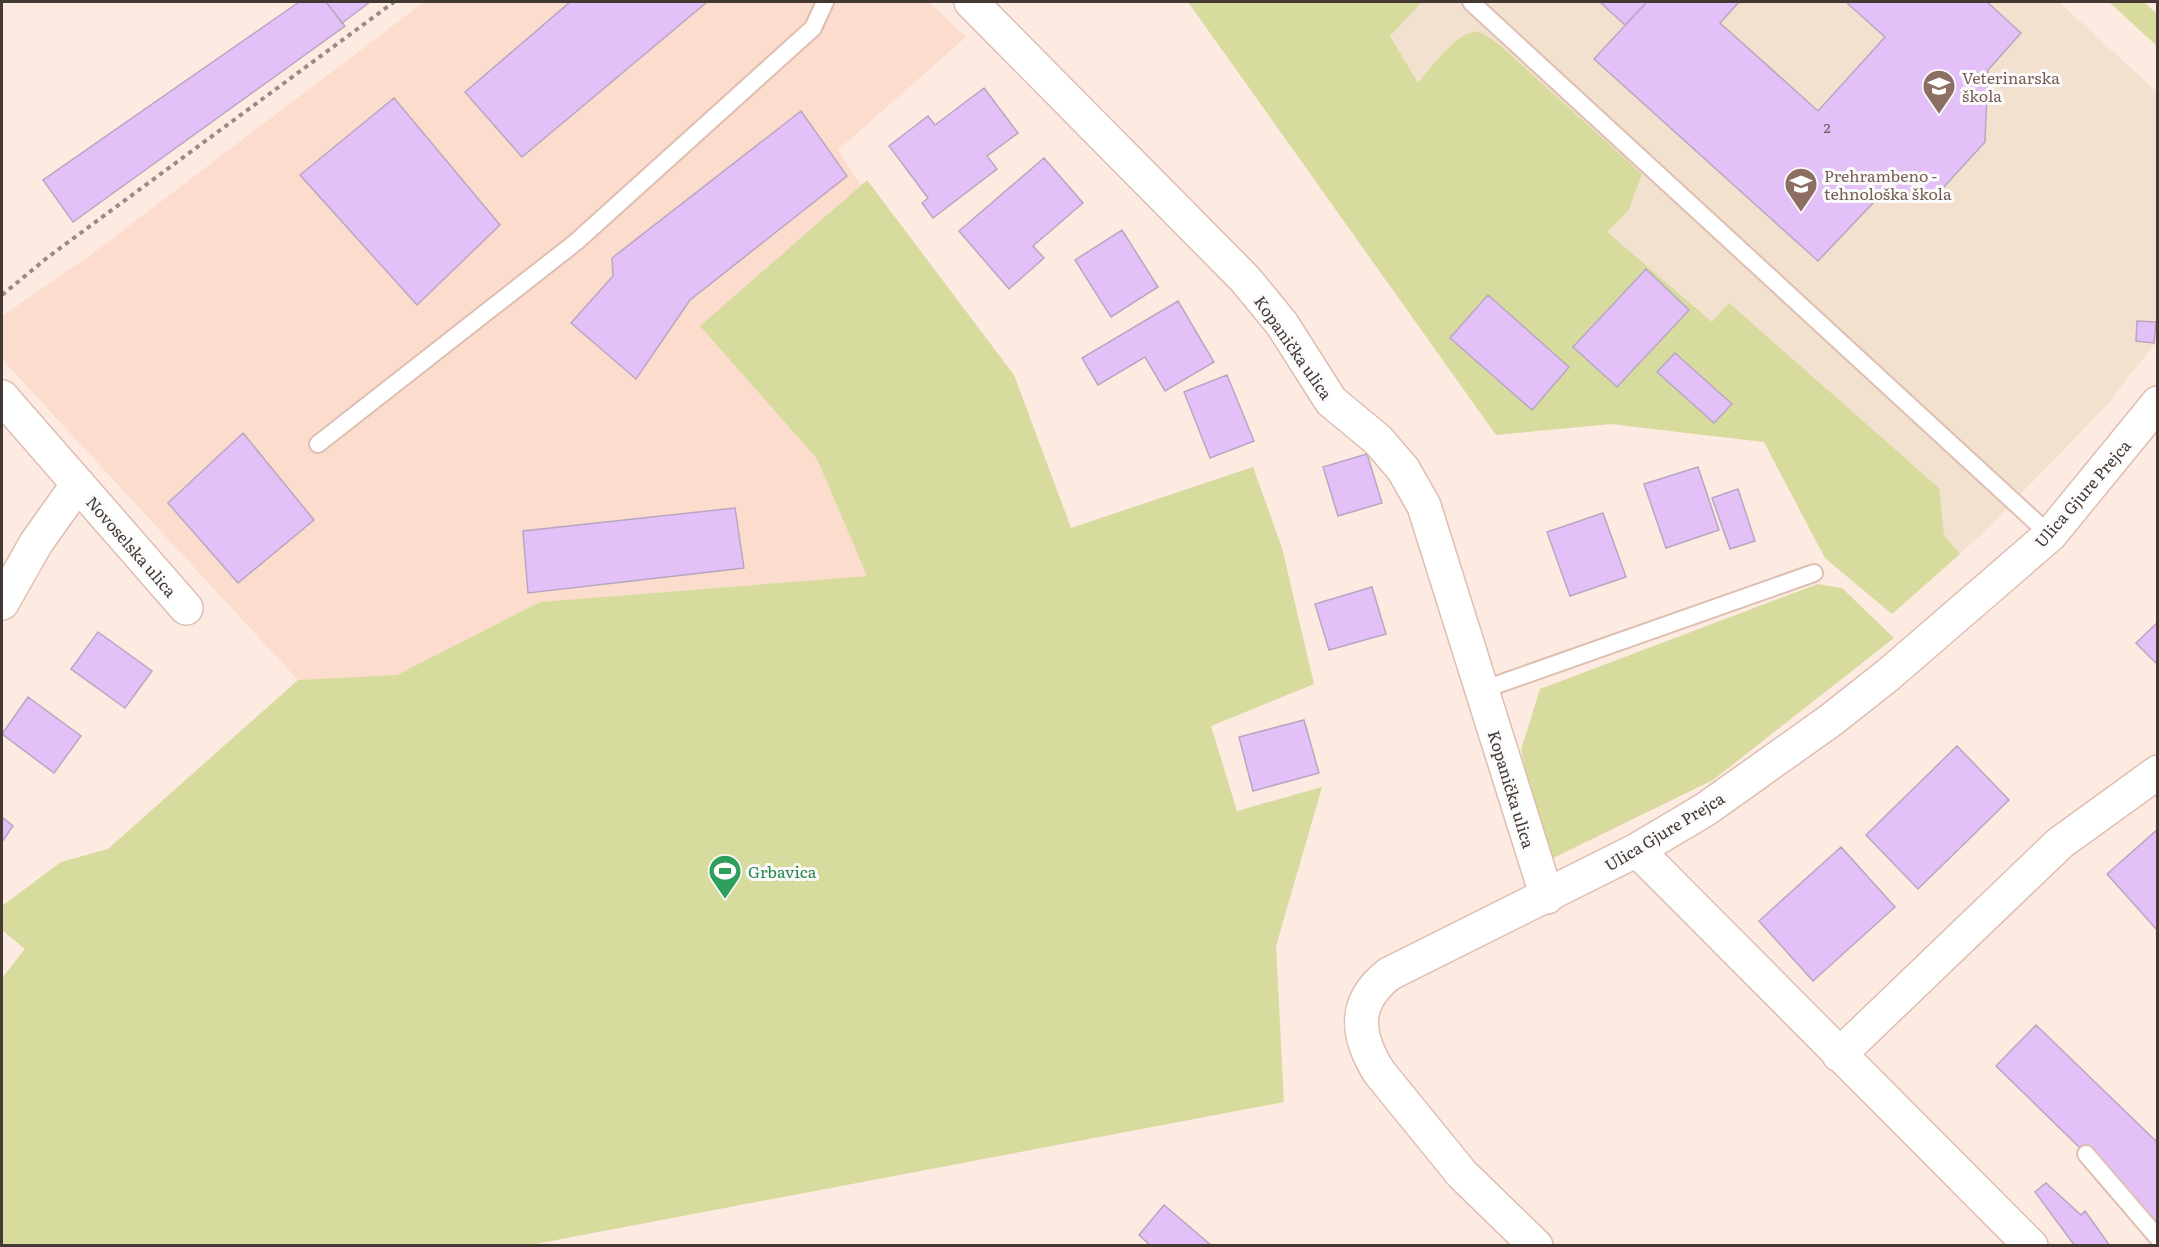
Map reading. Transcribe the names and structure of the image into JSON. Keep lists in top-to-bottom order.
{
  "streets": {
    "street": ["Kopanička ulica", "Ulica Gjure Prejca", "Novoselska ulica"]
  },
  "crossings": [
    ["Kopanička ulica", "Ulica Gjure Prejca"]
  ],
  "places": {
    "school or university": ["Veterinarska škola", "Prehrambeno - tehnološka škola"],
    "sports": ["Grbavica"]
  },
  "house_numbers": ["2"]
}
